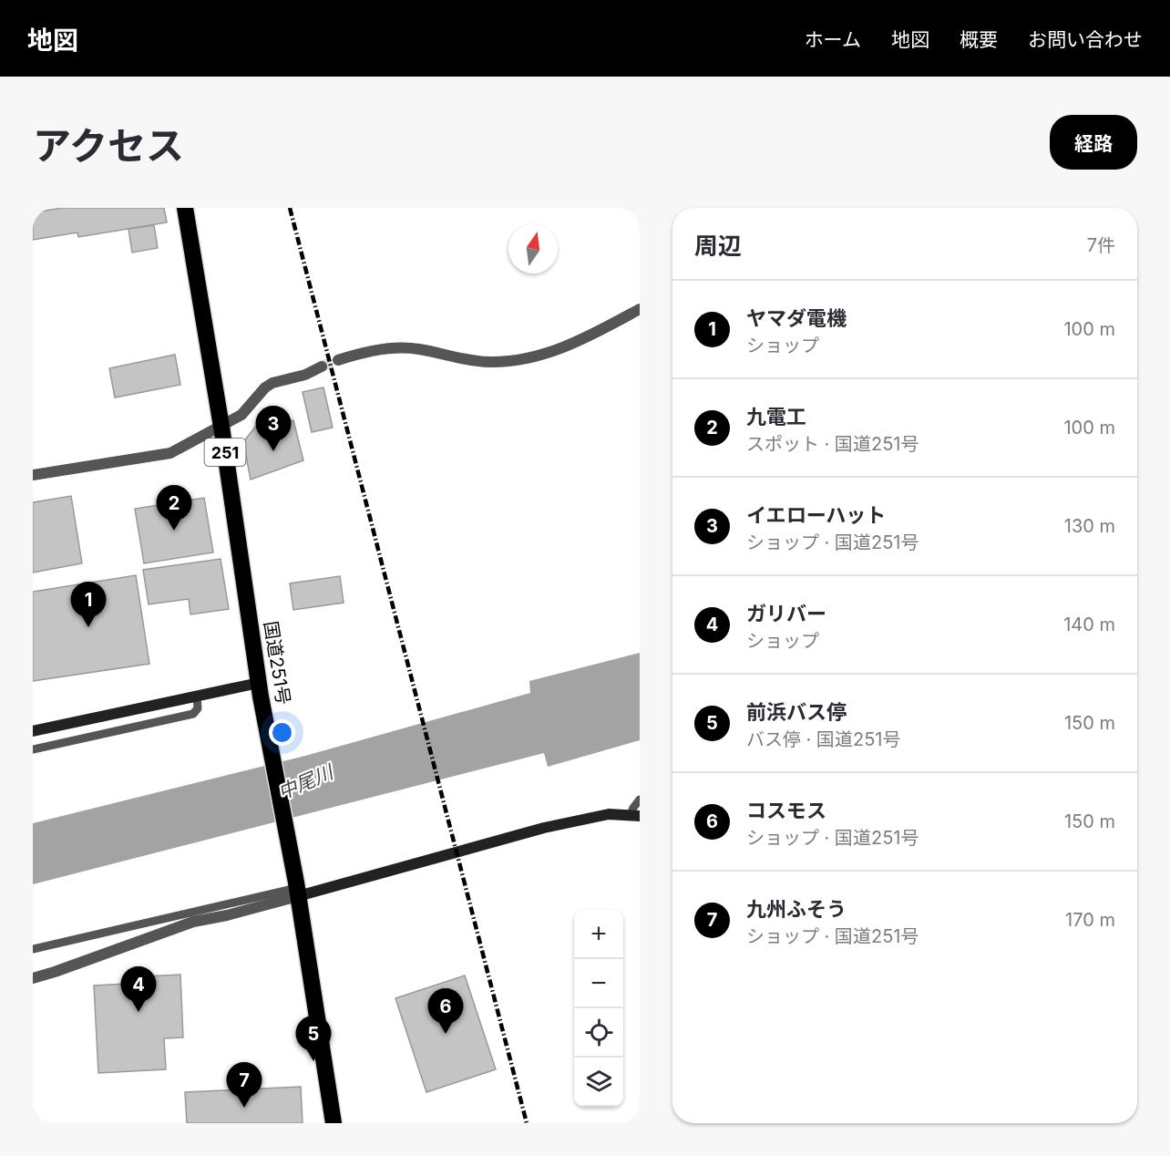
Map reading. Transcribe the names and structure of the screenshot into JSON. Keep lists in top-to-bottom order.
{
  "streets": {
    "highway": ["251", "国道251号"]
  },
  "water": ["中尾川"],
  "north": "top",
  "page": {
    "header": "地図",
    "nav": [
      "ホーム",
      "地図",
      "概要",
      "お問い合わせ"
    ],
    "title": "アクセス",
    "buttons": "経路",
    "heading": ["周辺", "7件"],
    "list": [
      {
        "mark": "1",
        "name": "ヤマダ電機",
        "note": "ショップ",
        "value": "100 m"
      },
      {
        "mark": "2",
        "name": "九電工",
        "note": "スポット · 国道251号",
        "value": "100 m"
      },
      {
        "mark": "3",
        "name": "イエローハット",
        "note": "ショップ · 国道251号",
        "value": "130 m"
      },
      {
        "mark": "4",
        "name": "ガリバー",
        "note": "ショップ",
        "value": "140 m"
      },
      {
        "mark": "5",
        "name": "前浜バス停",
        "note": "バス停 · 国道251号",
        "value": "150 m"
      },
      {
        "mark": "6",
        "name": "コスモス",
        "note": "ショップ · 国道251号",
        "value": "150 m"
      },
      {
        "mark": "7",
        "name": "九州ふそう",
        "note": "ショップ · 国道251号",
        "value": "170 m"
      }
    ],
    "pins": [
      "3",
      "2",
      "1",
      "4",
      "6",
      "5",
      "7"
    ],
    "map_buttons": ["+", "−"]
  }
}
